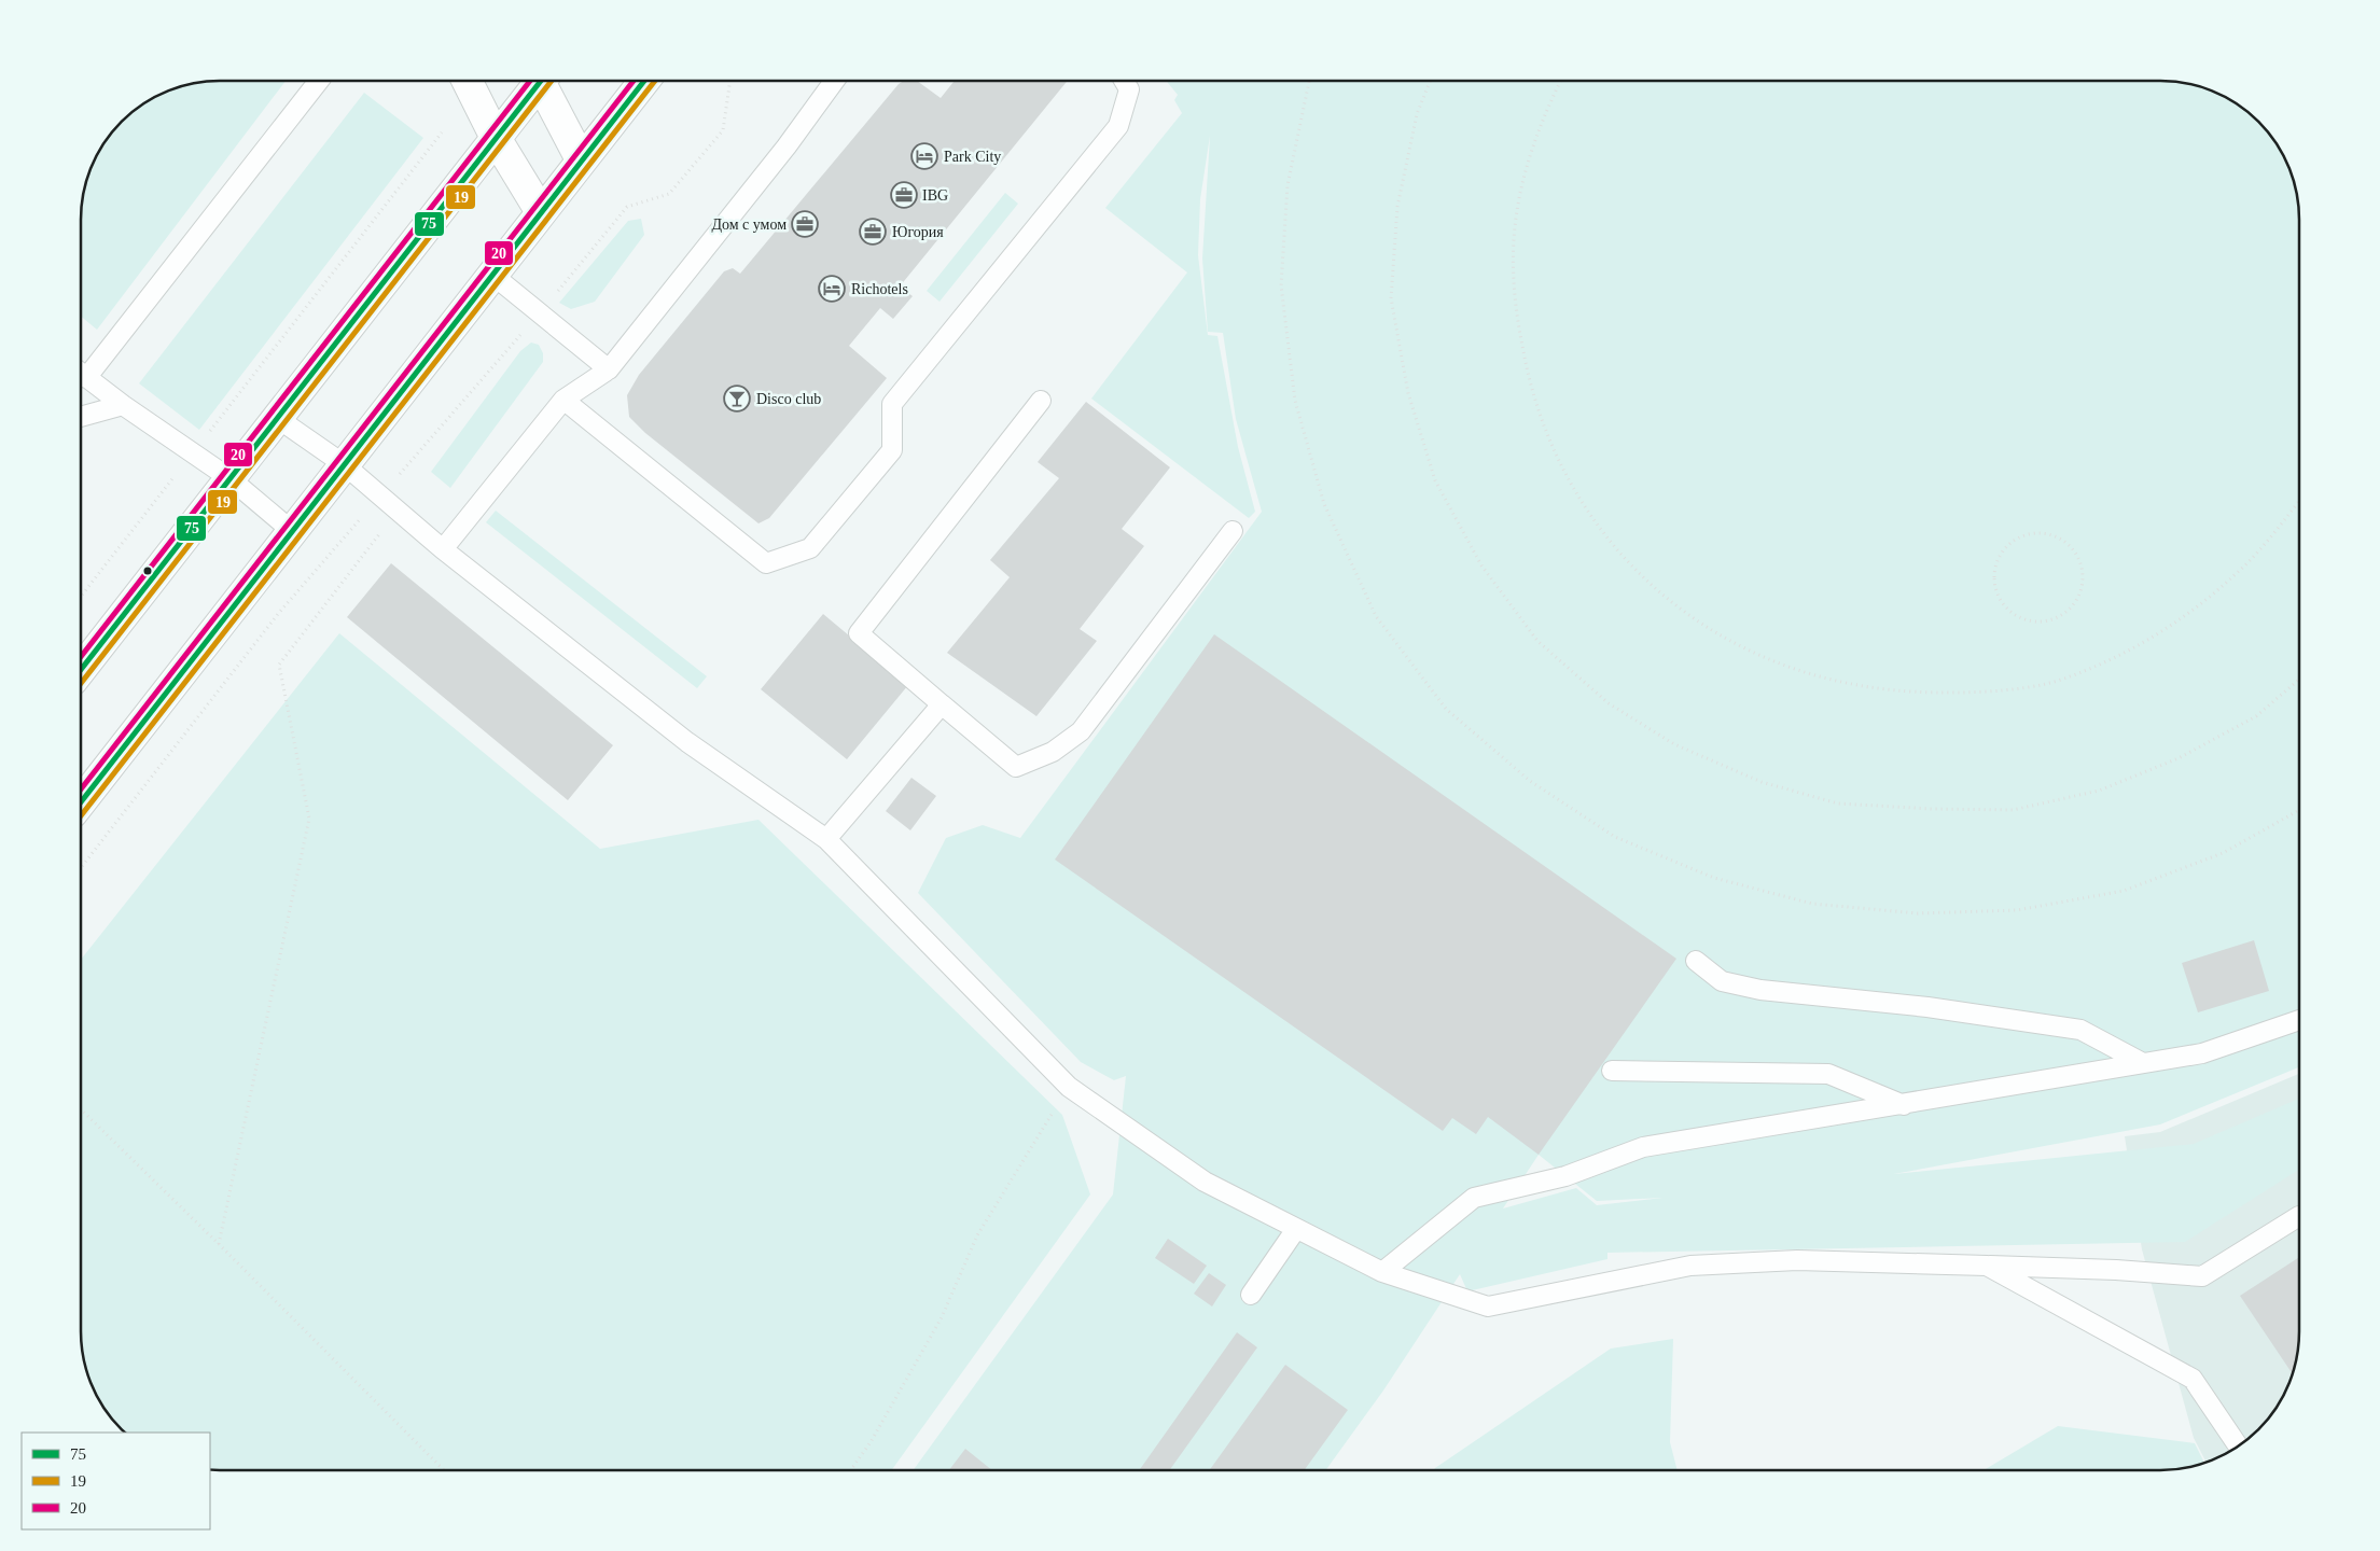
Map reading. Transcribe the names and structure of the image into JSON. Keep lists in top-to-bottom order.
{
  "places": {
    "hotel": ["Park City", "Richotels"],
    "office": ["IBG", "Дом с умом", "Югория"],
    "bar": ["Disco club"]
  },
  "lines": ["transit line 75", "transit line 19", "transit line 20"],
  "legend": ["75", "19", "20"]
}
